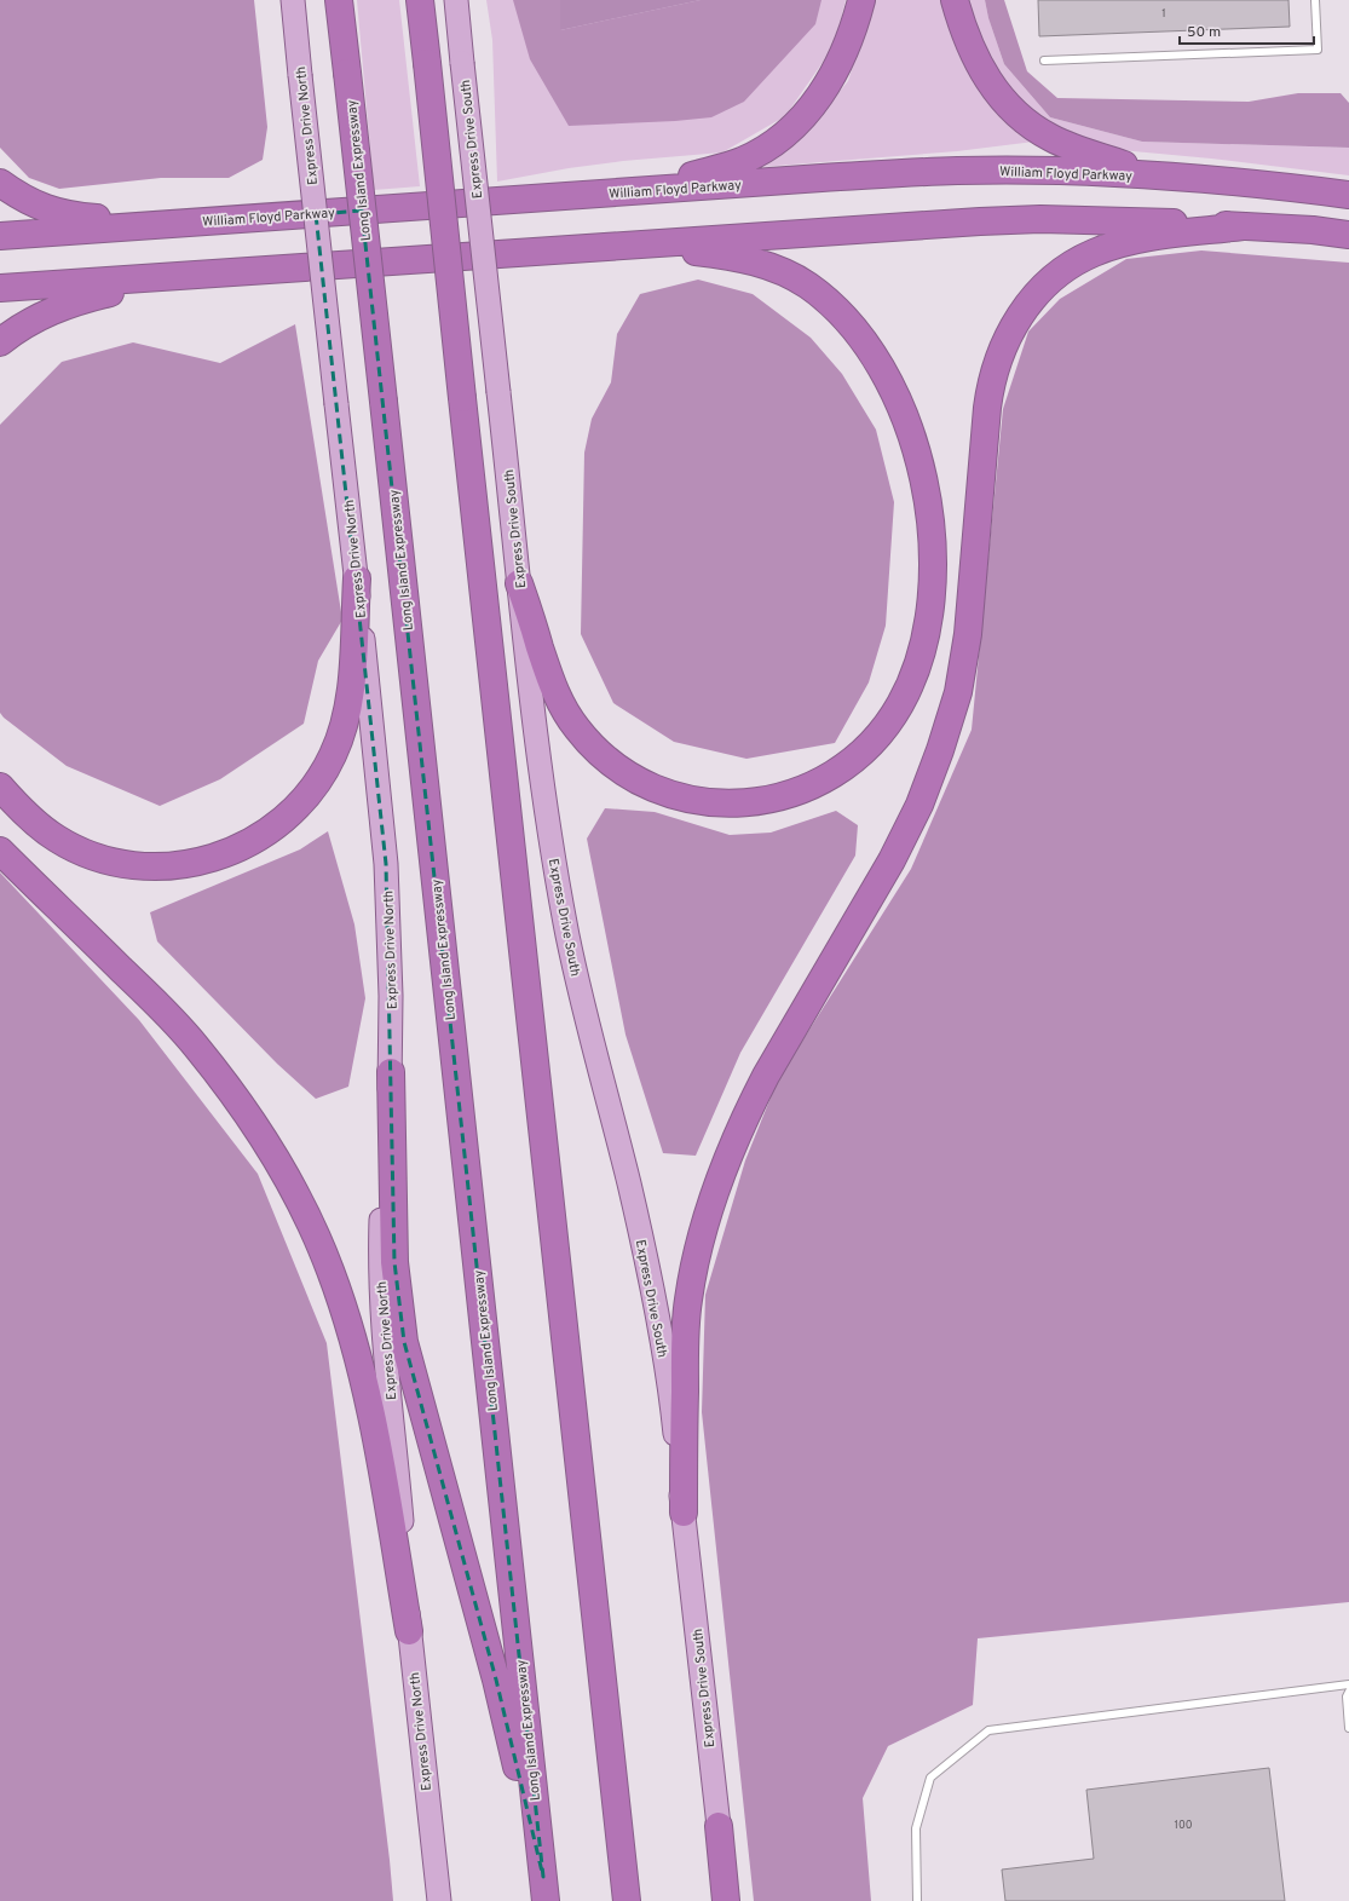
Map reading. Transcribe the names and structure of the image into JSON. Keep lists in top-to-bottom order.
{
  "streets": {
    "highway": ["Long Island Expressway", "William Floyd Parkway"],
    "main road": ["Express Drive North", "Express Drive South"]
  },
  "house_numbers": ["1", "100"],
  "scale_bar": "50 m"
}
